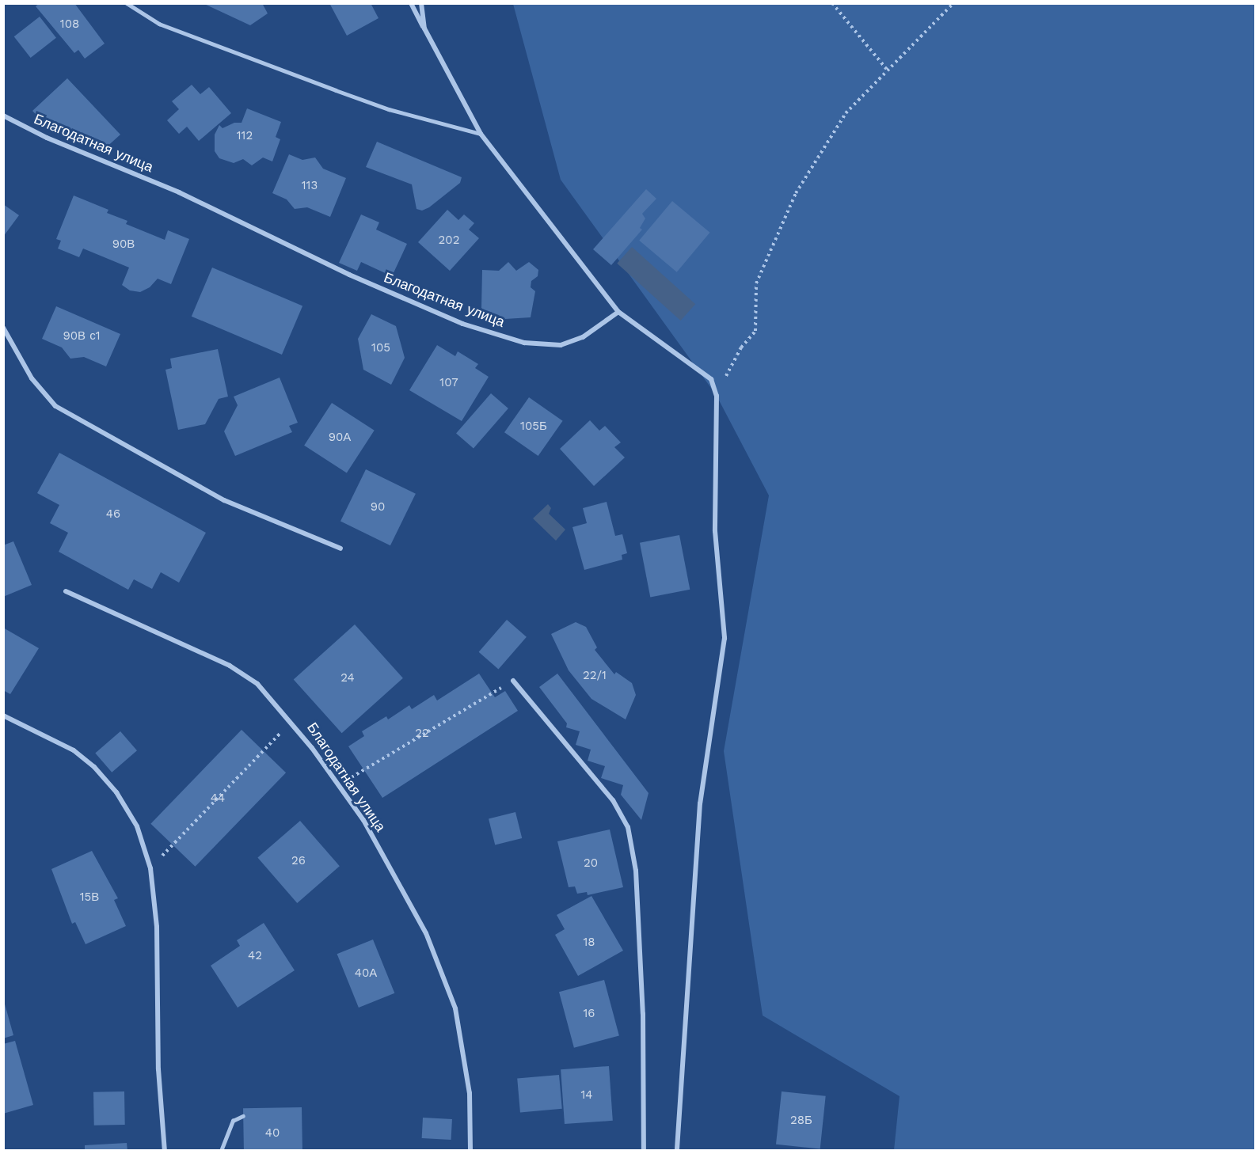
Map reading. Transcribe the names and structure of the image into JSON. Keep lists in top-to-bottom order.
{
  "streets": {
    "street": ["Благодатная улица"]
  },
  "house_numbers": [
    "108",
    "112",
    "113",
    "202",
    "90В",
    "90В с1",
    "105",
    "107",
    "105Б",
    "90А",
    "90",
    "46",
    "22/1",
    "24",
    "22",
    "44",
    "26",
    "20",
    "15В",
    "18",
    "42",
    "40А",
    "16",
    "14",
    "28Б",
    "40"
  ]
}
